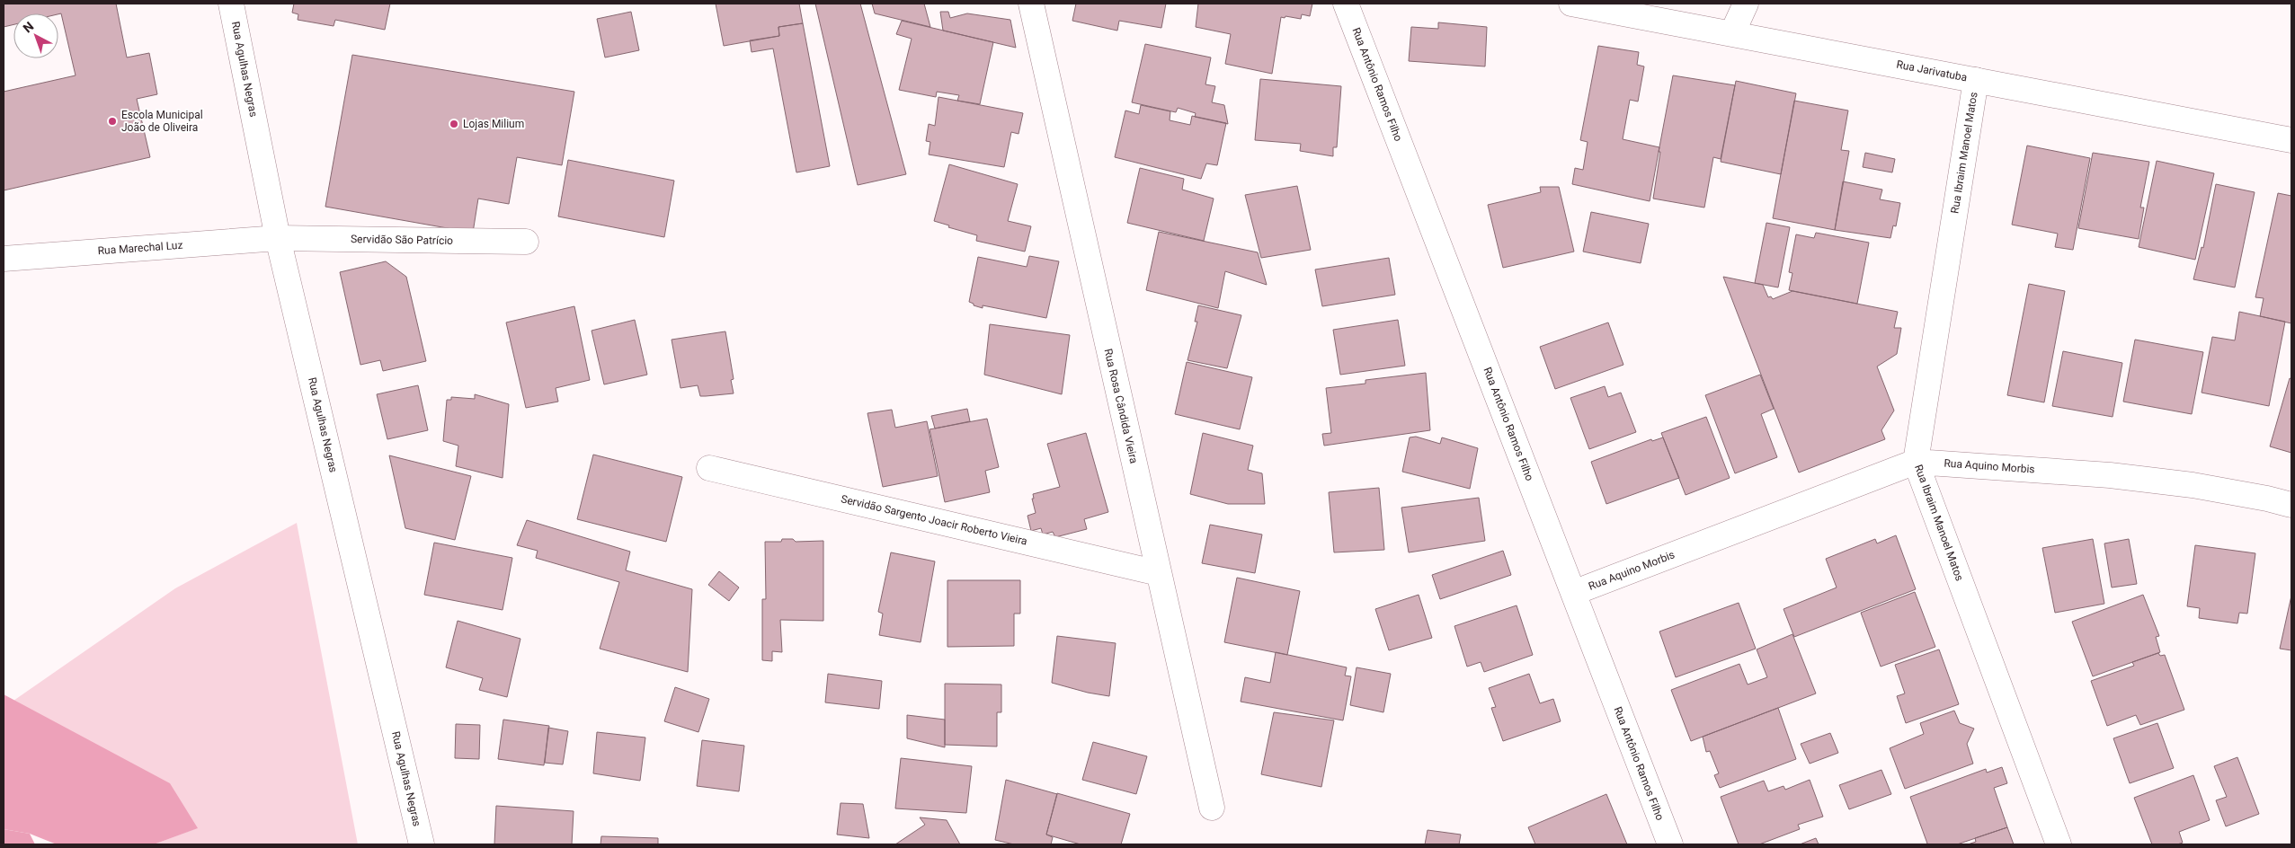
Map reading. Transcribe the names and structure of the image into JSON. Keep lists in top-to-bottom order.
{
  "streets": {
    "street": [
      "Rua Agulhas Negras",
      "Rua Jarivatuba",
      "Rua Antônio Ramos Filho",
      "Rua Ibraim Manoel Matos",
      "Servidão São Patrício",
      "Rua Marechal Luz",
      "Rua Rosa Cândida Vieira",
      "Rua Aquino Morbis",
      "Servidão Sargento Joacir Roberto Vieira"
    ]
  },
  "crossings": [
    ["Rua Agulhas Negras", "Servidão São Patrício"],
    ["Rua Agulhas Negras", "Rua Marechal Luz"],
    ["Rua Jarivatuba", "Rua Ibraim Manoel Matos"],
    ["Rua Antônio Ramos Filho", "Rua Aquino Morbis"],
    ["Rua Ibraim Manoel Matos", "Rua Aquino Morbis"],
    ["Servidão São Patrício", "Rua Marechal Luz"],
    ["Rua Rosa Cândida Vieira", "Servidão Sargento Joacir Roberto Vieira"]
  ],
  "places": ["Escola Municipal João de Oliveira", "Lojas Milium"],
  "north": "top left"
}
